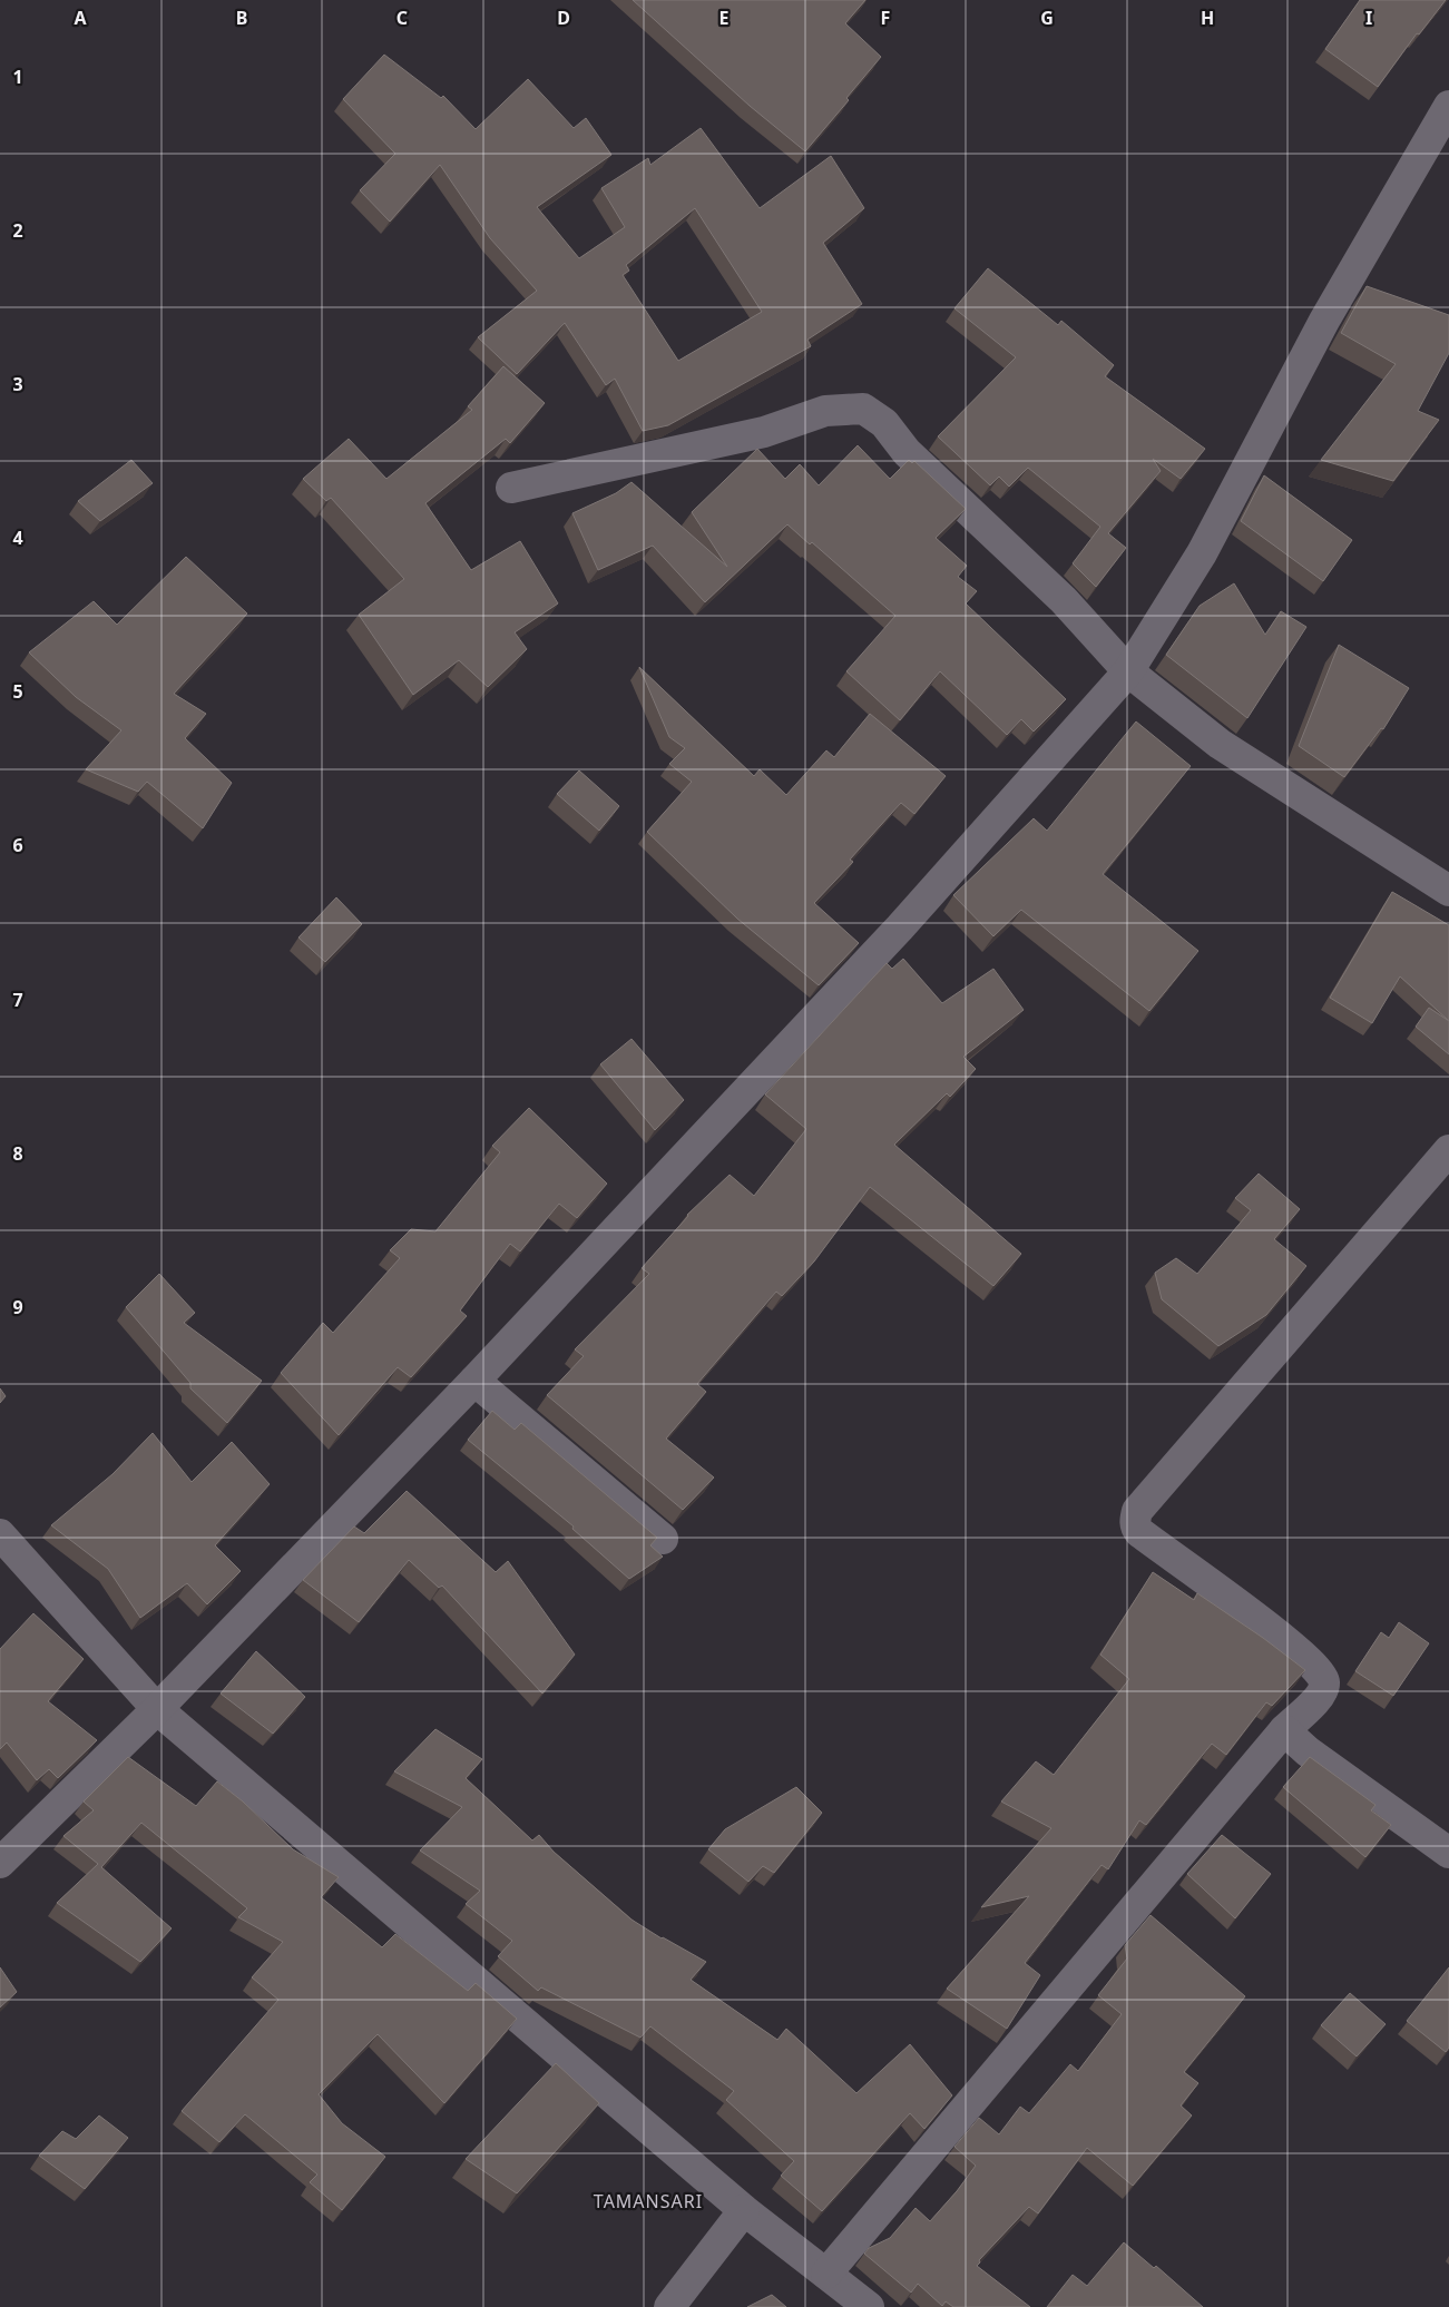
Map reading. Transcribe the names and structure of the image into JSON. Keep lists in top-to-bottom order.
{
  "districts": ["TAMANSARI"],
  "grid": {
    "columns": [
      "A",
      "B",
      "C",
      "D",
      "E",
      "F",
      "G",
      "H",
      "I"
    ],
    "rows": [
      "1",
      "2",
      "3",
      "4",
      "5",
      "6",
      "7",
      "8",
      "9"
    ]
  }
}
